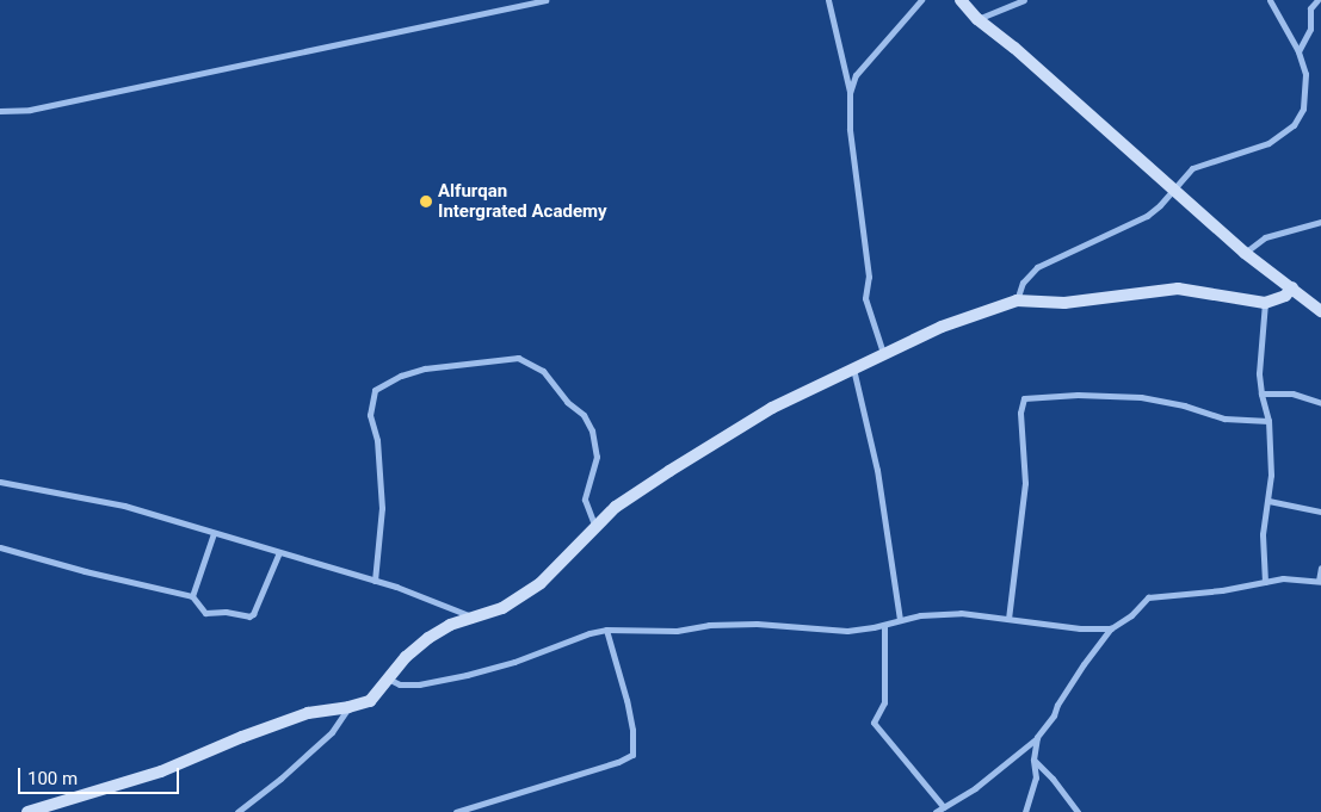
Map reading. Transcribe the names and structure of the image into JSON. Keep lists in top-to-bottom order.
{
  "places": ["Alfurqan Intergrated Academy"],
  "scale_bar": "100 m"
}
